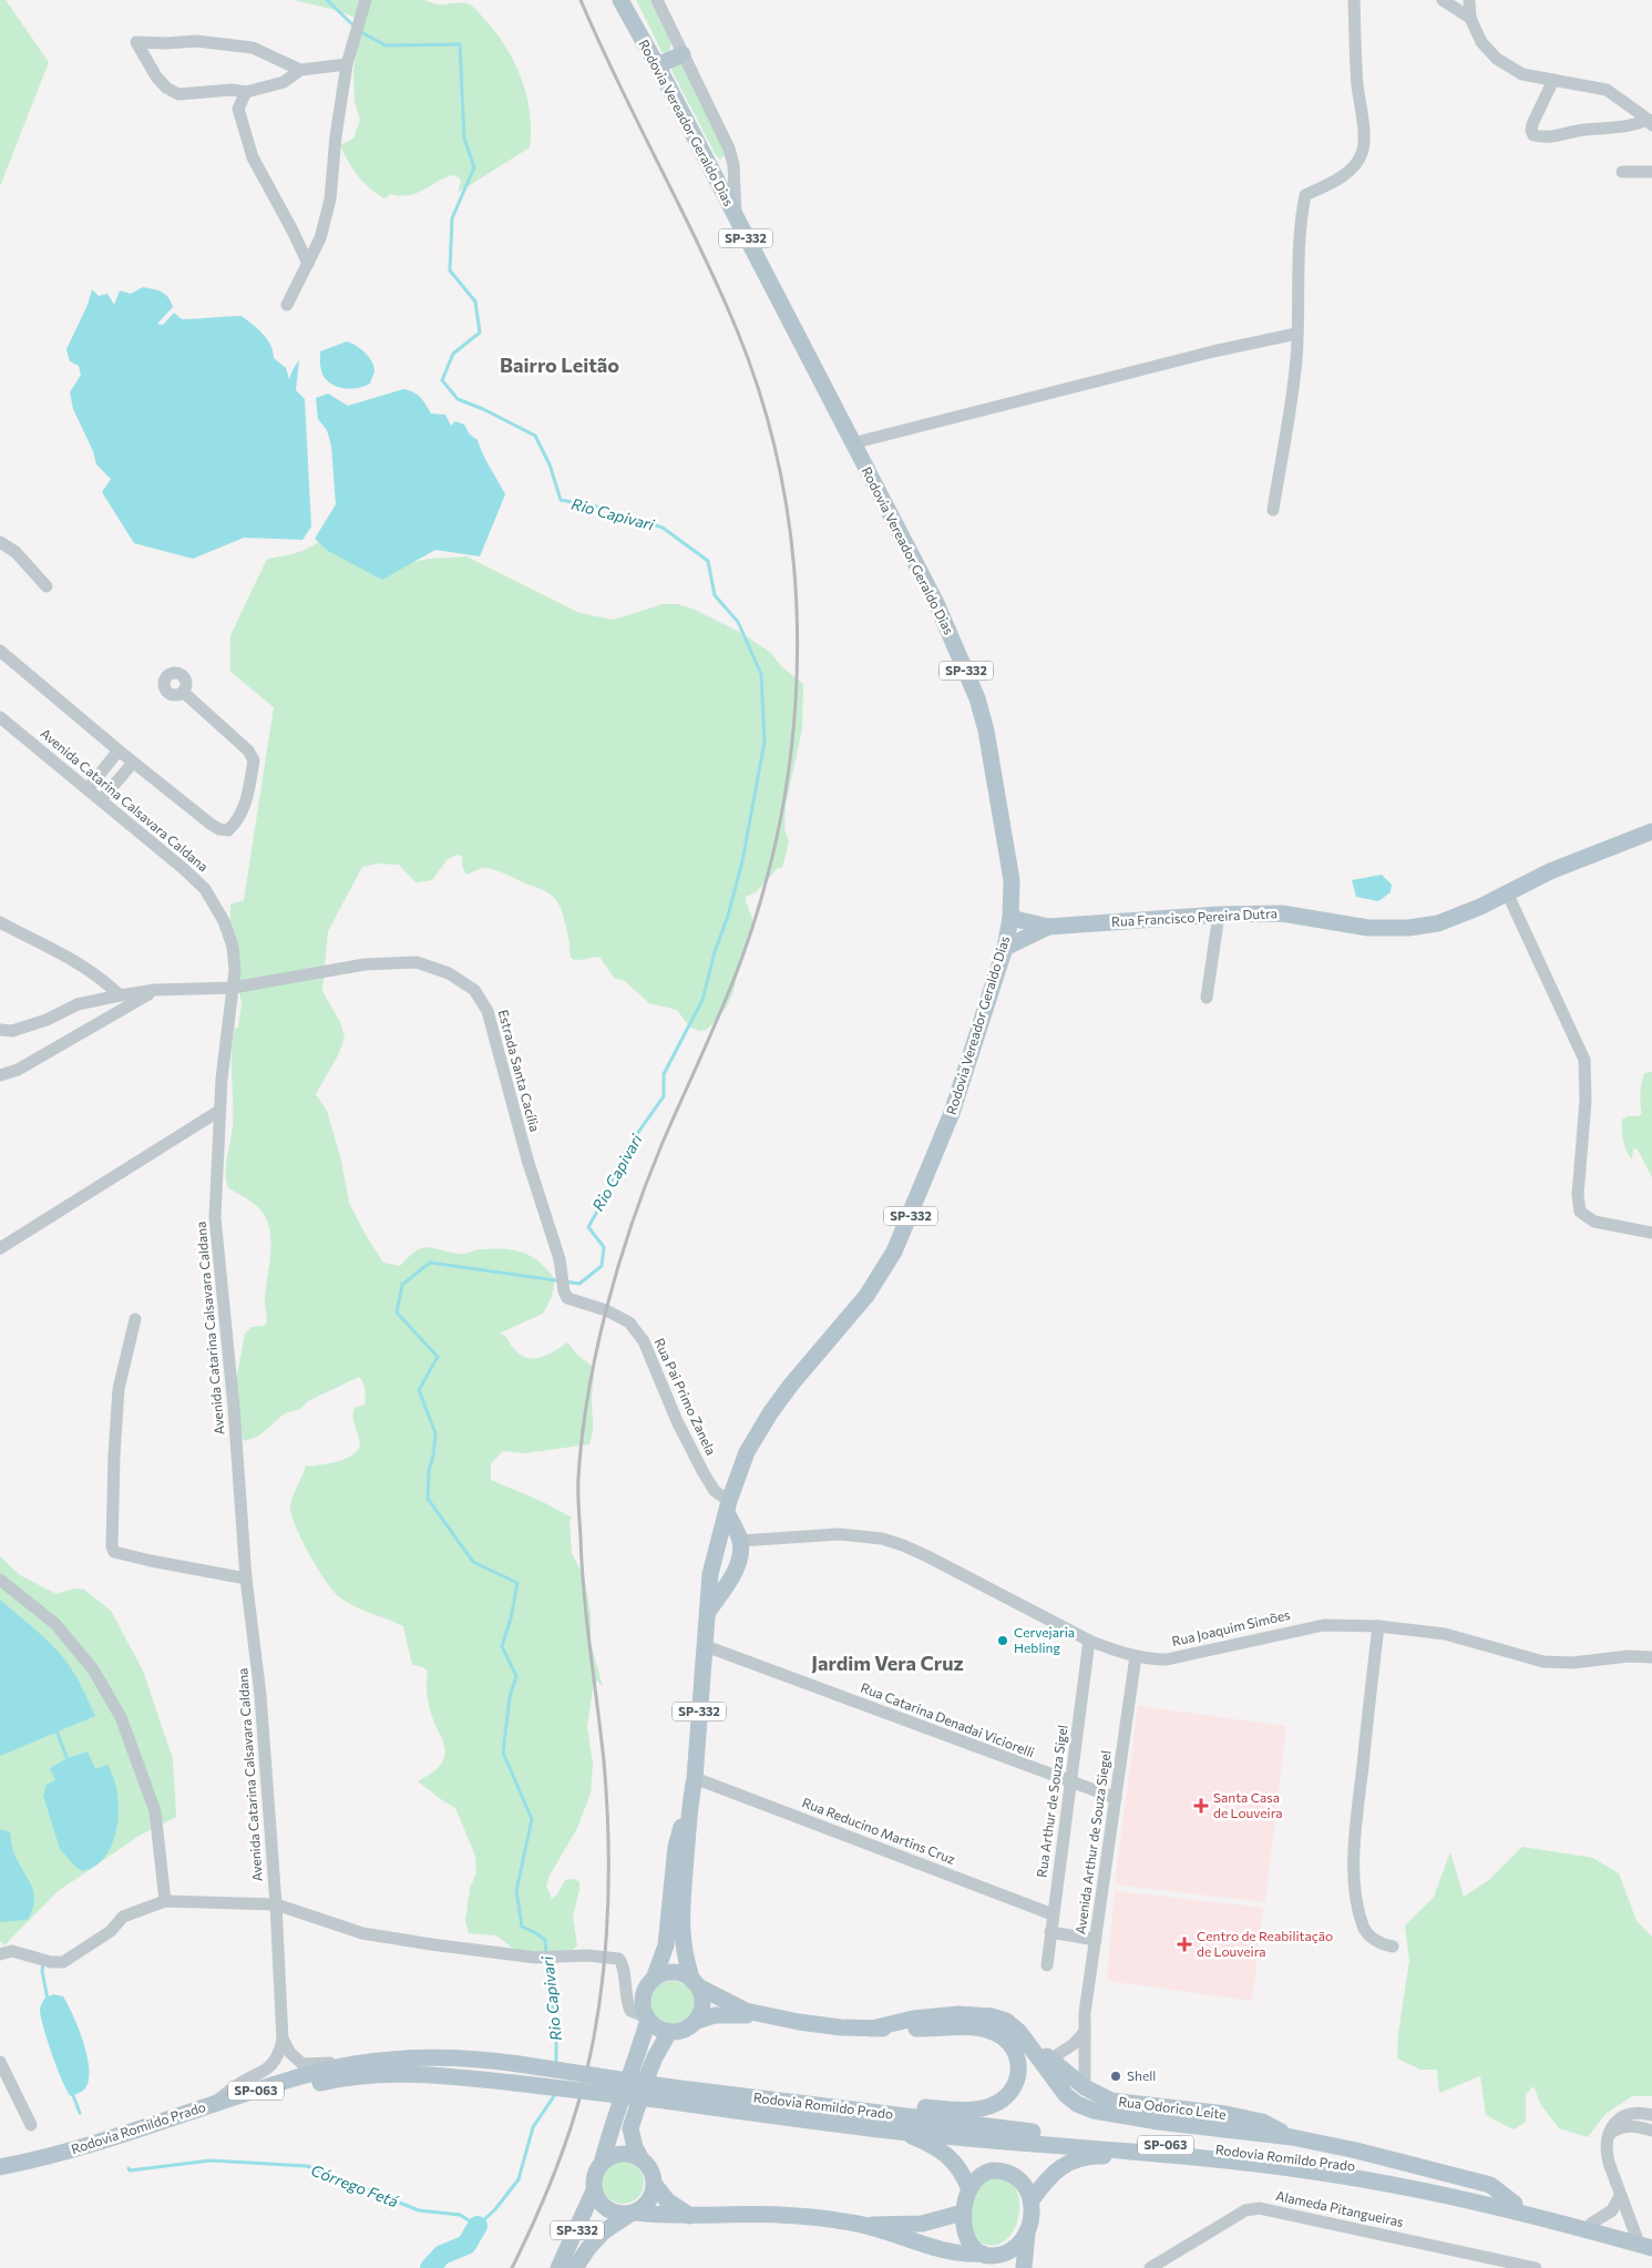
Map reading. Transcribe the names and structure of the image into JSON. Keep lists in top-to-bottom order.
{
  "streets": {
    "main road": [
      "Rodovia Vereador Geraldo Dias",
      "SP-332",
      "Rua Francisco Pereira Dutra",
      "SP-063",
      "Rodovia Romildo Prado",
      "Rua Odorico Leite"
    ],
    "street": [
      "Avenida Catarina Calsavara Caldana",
      "Estrada Santa Cacília",
      "Rua Pai Primo Zanela",
      "Rua Joaquim Simões",
      "Rua Catarina Denadai Viciorelli",
      "Rua Arthur de Souza Sigel",
      "Rua Reducino Martins Cruz",
      "Avenida Arthur de Souza Siegel",
      "Alameda Pitangueiras"
    ]
  },
  "crossings": [
    ["Rodovia Vereador Geraldo Dias", "SP-332"],
    ["Rodovia Vereador Geraldo Dias", "Rua Francisco Pereira Dutra"],
    ["Rodovia Vereador Geraldo Dias", "Rua Pai Primo Zanela"],
    ["Rodovia Vereador Geraldo Dias", "Rua Catarina Denadai Viciorelli"],
    ["Rodovia Vereador Geraldo Dias", "Rua Reducino Martins Cruz"],
    ["Avenida Catarina Calsavara Caldana", "Estrada Santa Cacília"],
    ["Estrada Santa Cacília", "Rua Pai Primo Zanela"],
    ["Rua Joaquim Simões", "Rua Arthur de Souza Sigel"],
    ["Rua Joaquim Simões", "Avenida Arthur de Souza Siegel"],
    ["Rua Catarina Denadai Viciorelli", "Rua Arthur de Souza Sigel"],
    ["Rua Catarina Denadai Viciorelli", "Avenida Arthur de Souza Siegel"],
    ["Rua Arthur de Souza Sigel", "Rua Reducino Martins Cruz"],
    ["Avenida Arthur de Souza Siegel", "Rua Odorico Leite"]
  ],
  "districts": ["Bairro Leitão", "Jardim Vera Cruz"],
  "water": ["Rio Capivari", "Córrego Fetá"],
  "places": {
    "other": ["Cervejaria Hebling", "Shell"],
    "health": ["Santa Casa de Louveira", "Centro de Reabilitação de Louveira"]
  }
}
